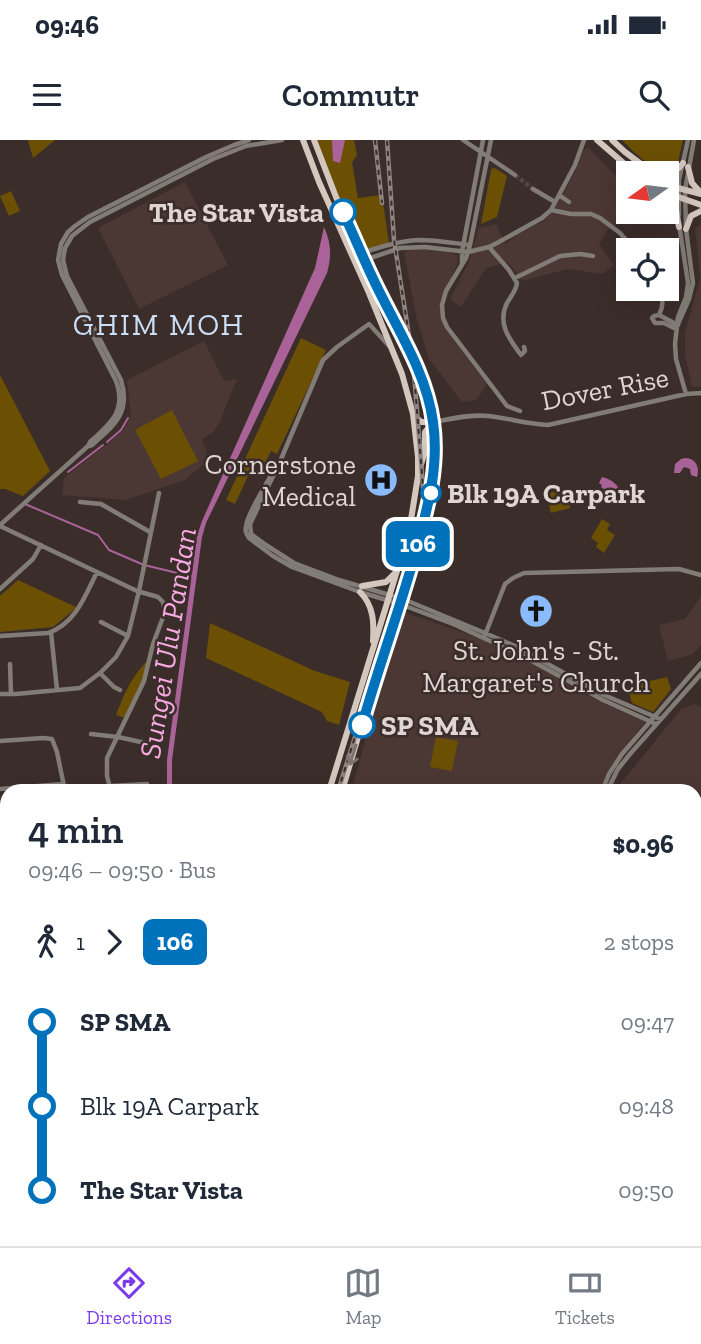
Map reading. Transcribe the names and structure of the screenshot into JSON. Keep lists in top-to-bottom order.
{
  "streets": {
    "street": ["Dover Rise"]
  },
  "districts": ["GHIM MOH"],
  "water": ["Sungei Ulu Pandan"],
  "places": {
    "other": ["The Star Vista", "Blk 19A Carpark", "SP SMA"],
    "hospital": ["Cornerstone Medical"],
    "church": ["St. John's - St. Margaret's Church"]
  },
  "lines": ["bus line 106"],
  "north": "left",
  "page": {
    "status": "09:46",
    "header": "Commutr",
    "on_map": "106",
    "heading": ["4 min", "09:46 – 09:50 · Bus", "$0.96"],
    "legs": ["1", "106", "2 stops"],
    "list": [
      {
        "name": "SP SMA",
        "value": "09:47"
      },
      {
        "name": "Blk 19A Carpark",
        "value": "09:48"
      },
      {
        "name": "The Star Vista",
        "value": "09:50"
      }
    ],
    "tabs": ["Directions", "Map", "Tickets"]
  }
}
